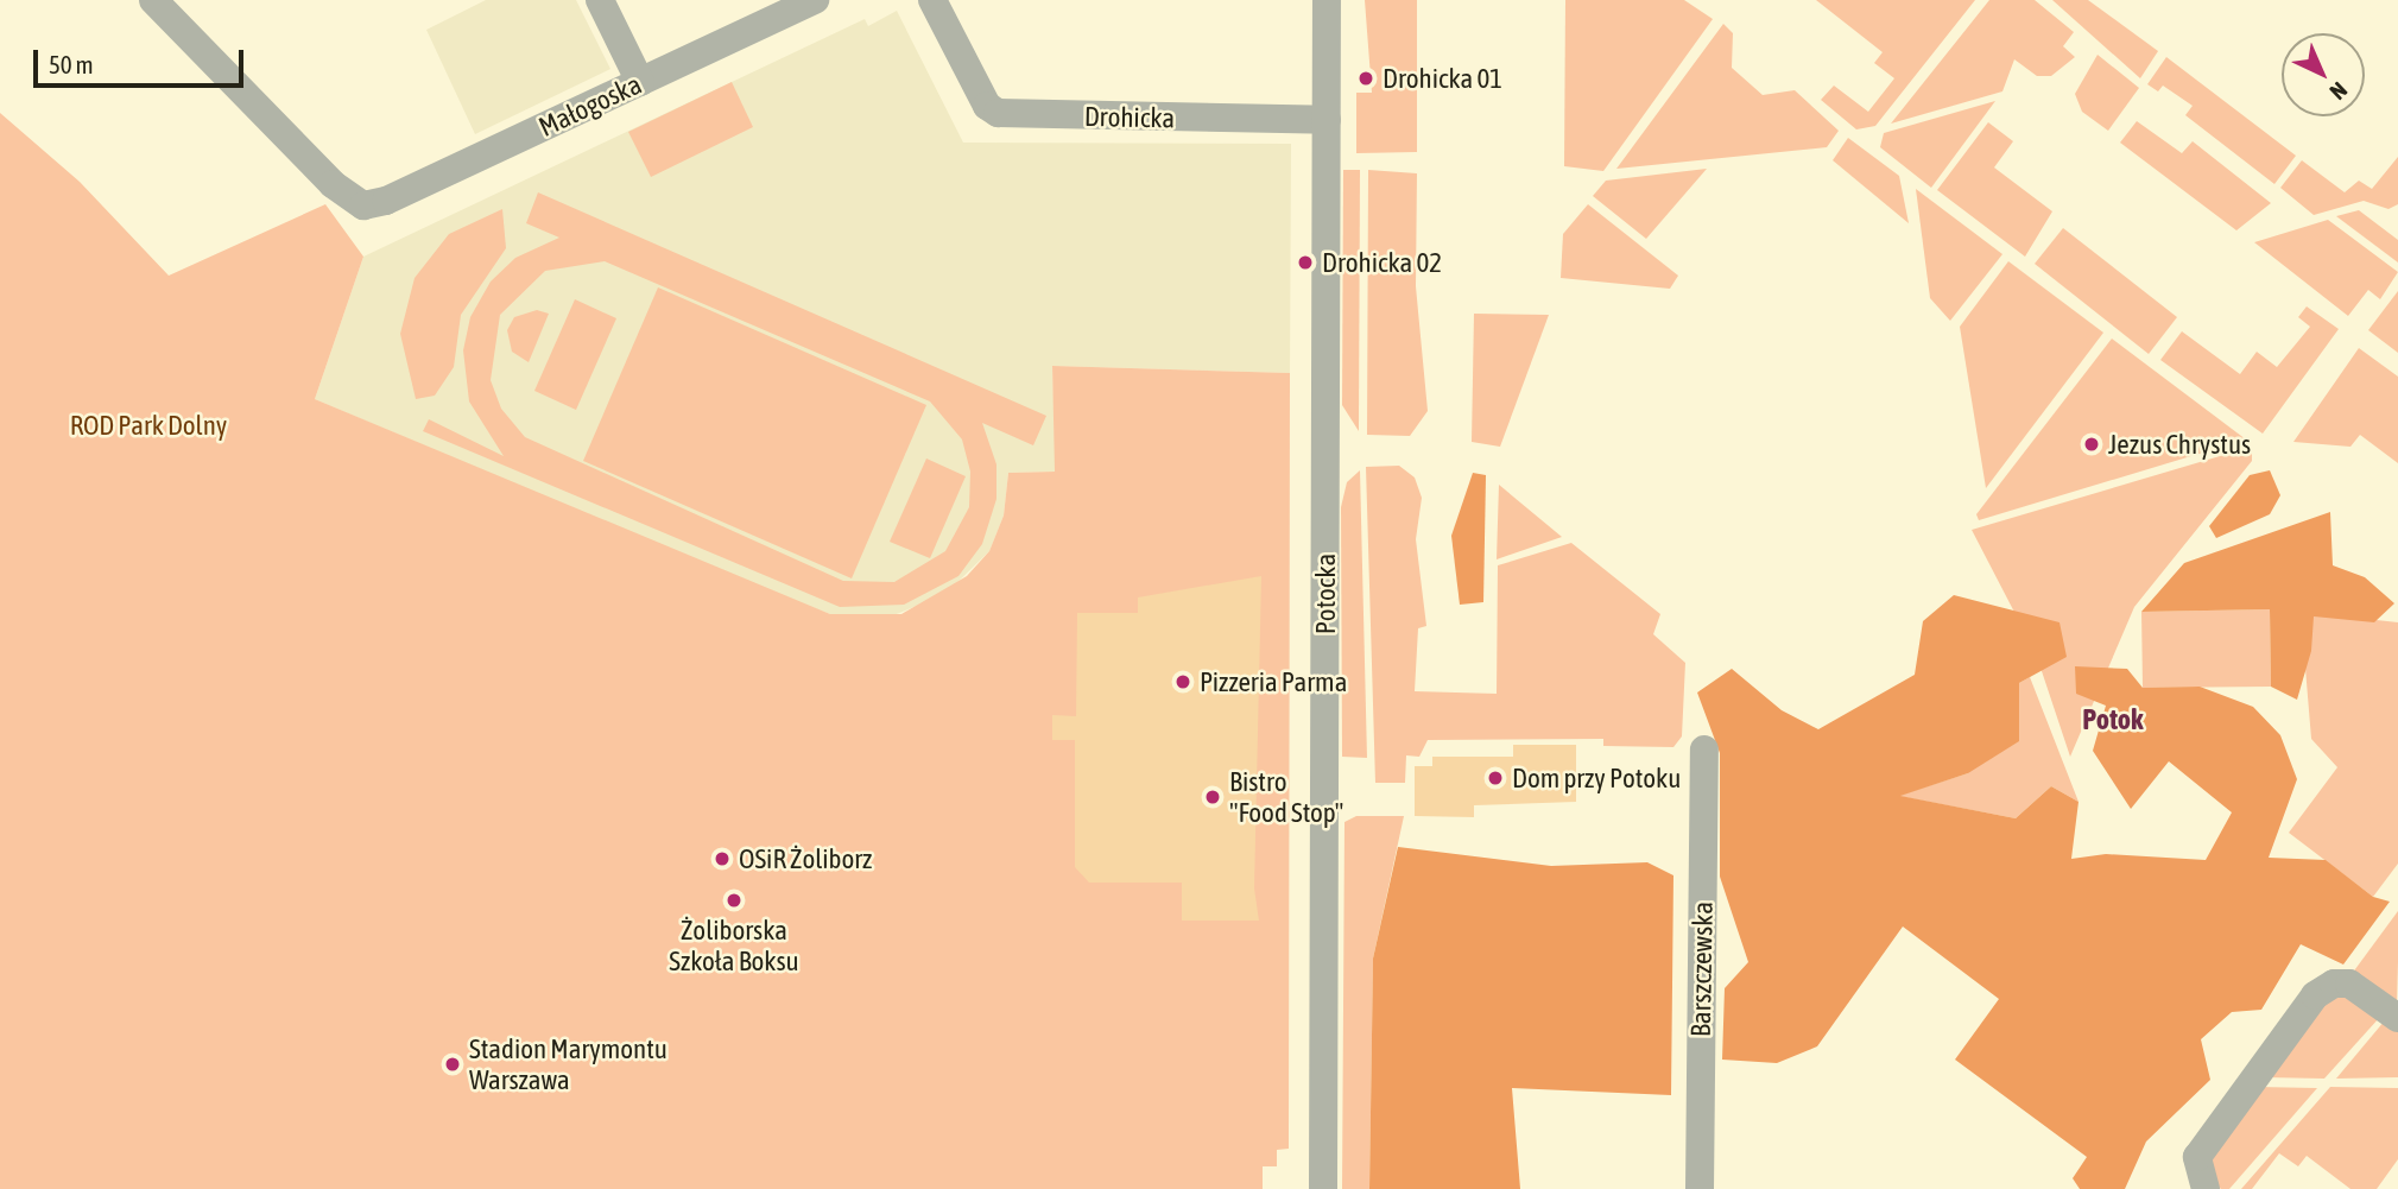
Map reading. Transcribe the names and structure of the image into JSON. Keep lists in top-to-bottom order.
{
  "streets": {
    "street": [
      "Małogoska",
      "Drohicka",
      "Potocka",
      "Barszczewska"
    ]
  },
  "crossings": [
    ["Drohicka", "Potocka"]
  ],
  "districts": ["Potok"],
  "parks": ["ROD Park Dolny"],
  "places": [
    "Drohicka 01",
    "Drohicka 02",
    "Jezus Chrystus",
    "Pizzeria Parma",
    "Dom przy Potoku",
    "Bistro \"Food Stop\"",
    "OSiR Żoliborz",
    "Żoliborska Szkoła Boksu",
    "Stadion Marymontu Warszawa"
  ],
  "scale_bar": "50 m",
  "north": "bottom right"
}
